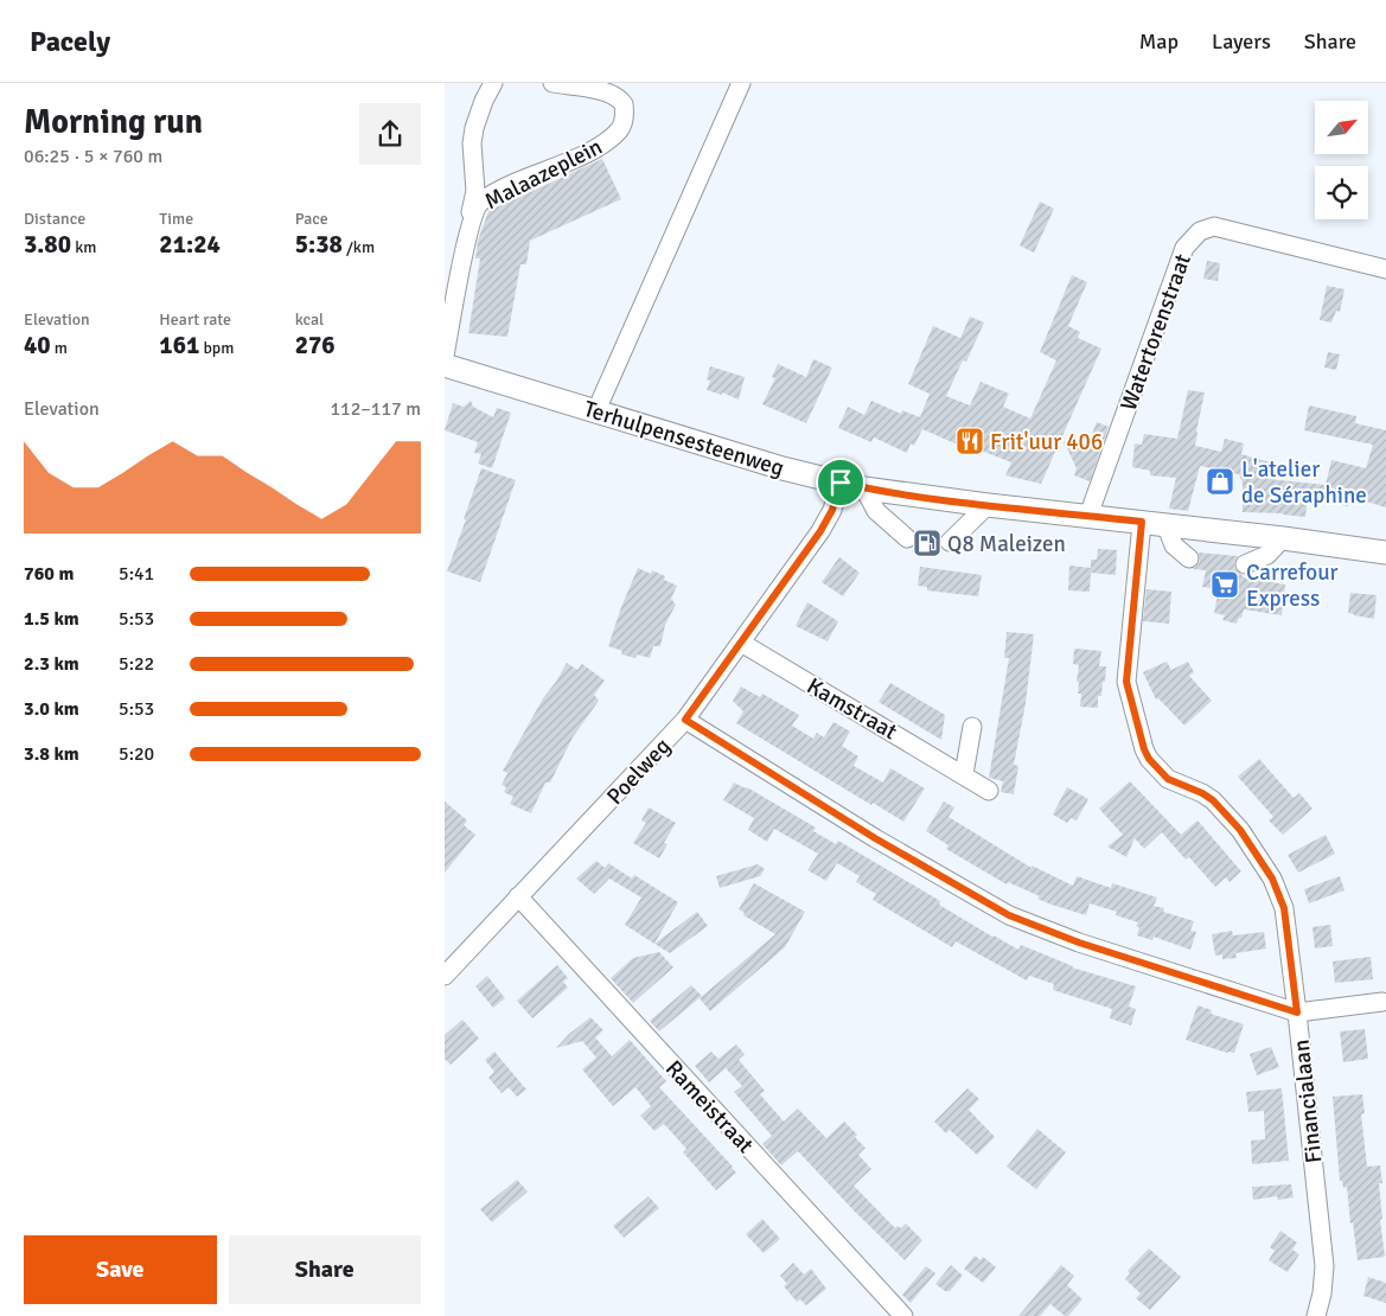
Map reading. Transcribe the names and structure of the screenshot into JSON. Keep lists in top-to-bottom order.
{
  "streets": {
    "main road": ["Terhulpensesteenweg"],
    "street": [
      "Malaazeplein",
      "Watertorenstraat",
      "Kamstraat",
      "Poelweg",
      "Financialaan",
      "Rameistraat"
    ]
  },
  "crossings": [
    ["Watertorenstraat", "Terhulpensesteenweg"],
    ["Terhulpensesteenweg", "Poelweg"],
    ["Terhulpensesteenweg", "Financialaan"],
    ["Kamstraat", "Poelweg"],
    ["Poelweg", "Rameistraat"]
  ],
  "places": {
    "restaurant": ["Frit'uur 406"],
    "shop": ["L'atelier de Séraphine"],
    "fuel station": ["Q8 Maleizen"],
    "supermarket": ["Carrefour Express"]
  },
  "north": "top right",
  "page": {
    "header": "Pacely",
    "nav": ["Map", "Layers", "Share"],
    "heading": ["Morning run", "06:25 · 5 × 760 m"],
    "stats": [
      ["Distance", "3.80 km"],
      ["Time", "21:24"],
      ["Pace", "5:38 /km"],
      ["Elevation", "40 m"],
      ["Heart rate", "161 bpm"],
      ["kcal", "276"]
    ],
    "chart": ["Elevation", "112–117 m"],
    "list": [
      {
        "name": "760 m",
        "note": "5:41"
      },
      {
        "name": "1.5 km",
        "note": "5:53"
      },
      {
        "name": "2.3 km",
        "note": "5:22"
      },
      {
        "name": "3.0 km",
        "note": "5:53"
      },
      {
        "name": "3.8 km",
        "note": "5:20"
      }
    ],
    "buttons": ["Save", "Share"]
  }
}
